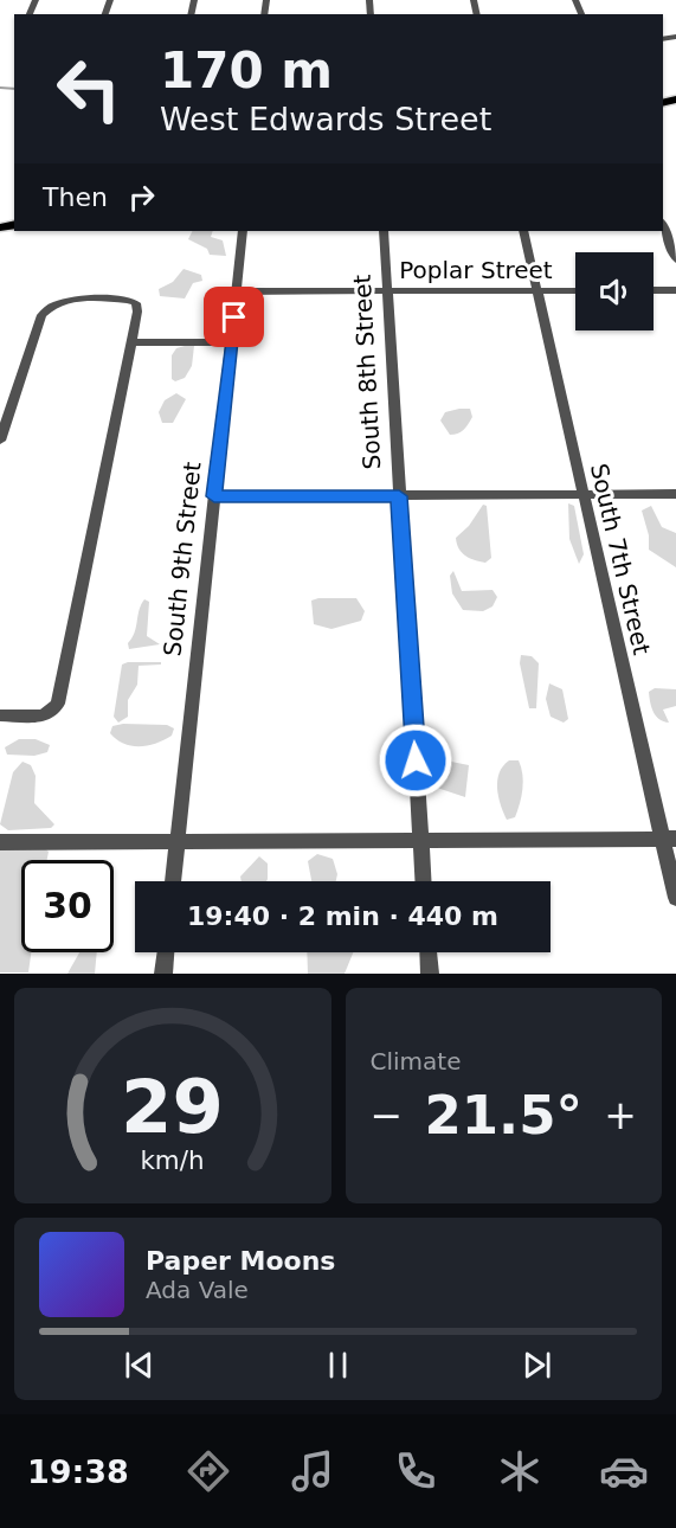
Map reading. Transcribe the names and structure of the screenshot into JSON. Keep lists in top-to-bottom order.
{
  "streets": {
    "street": [
      "Poplar Street",
      "South 8th Street",
      "South 9th Street",
      "South 7th Street"
    ]
  },
  "crossings": [
    ["Poplar Street", "South 8th Street"],
    ["Poplar Street", "South 9th Street"],
    ["Poplar Street", "South 7th Street"]
  ],
  "page": {
    "turn": ["170 m", "West Edwards Street"],
    "then": "Then",
    "limit": "30",
    "trip": "19:40 · 2 min · 440 m",
    "tile": "Climate",
    "heat": ["−", "21.5°", "+"],
    "song": ["Paper Moons", "Ada Vale"],
    "tabs": "19:38",
    "gauge": ["29", "km/h"]
  }
}
